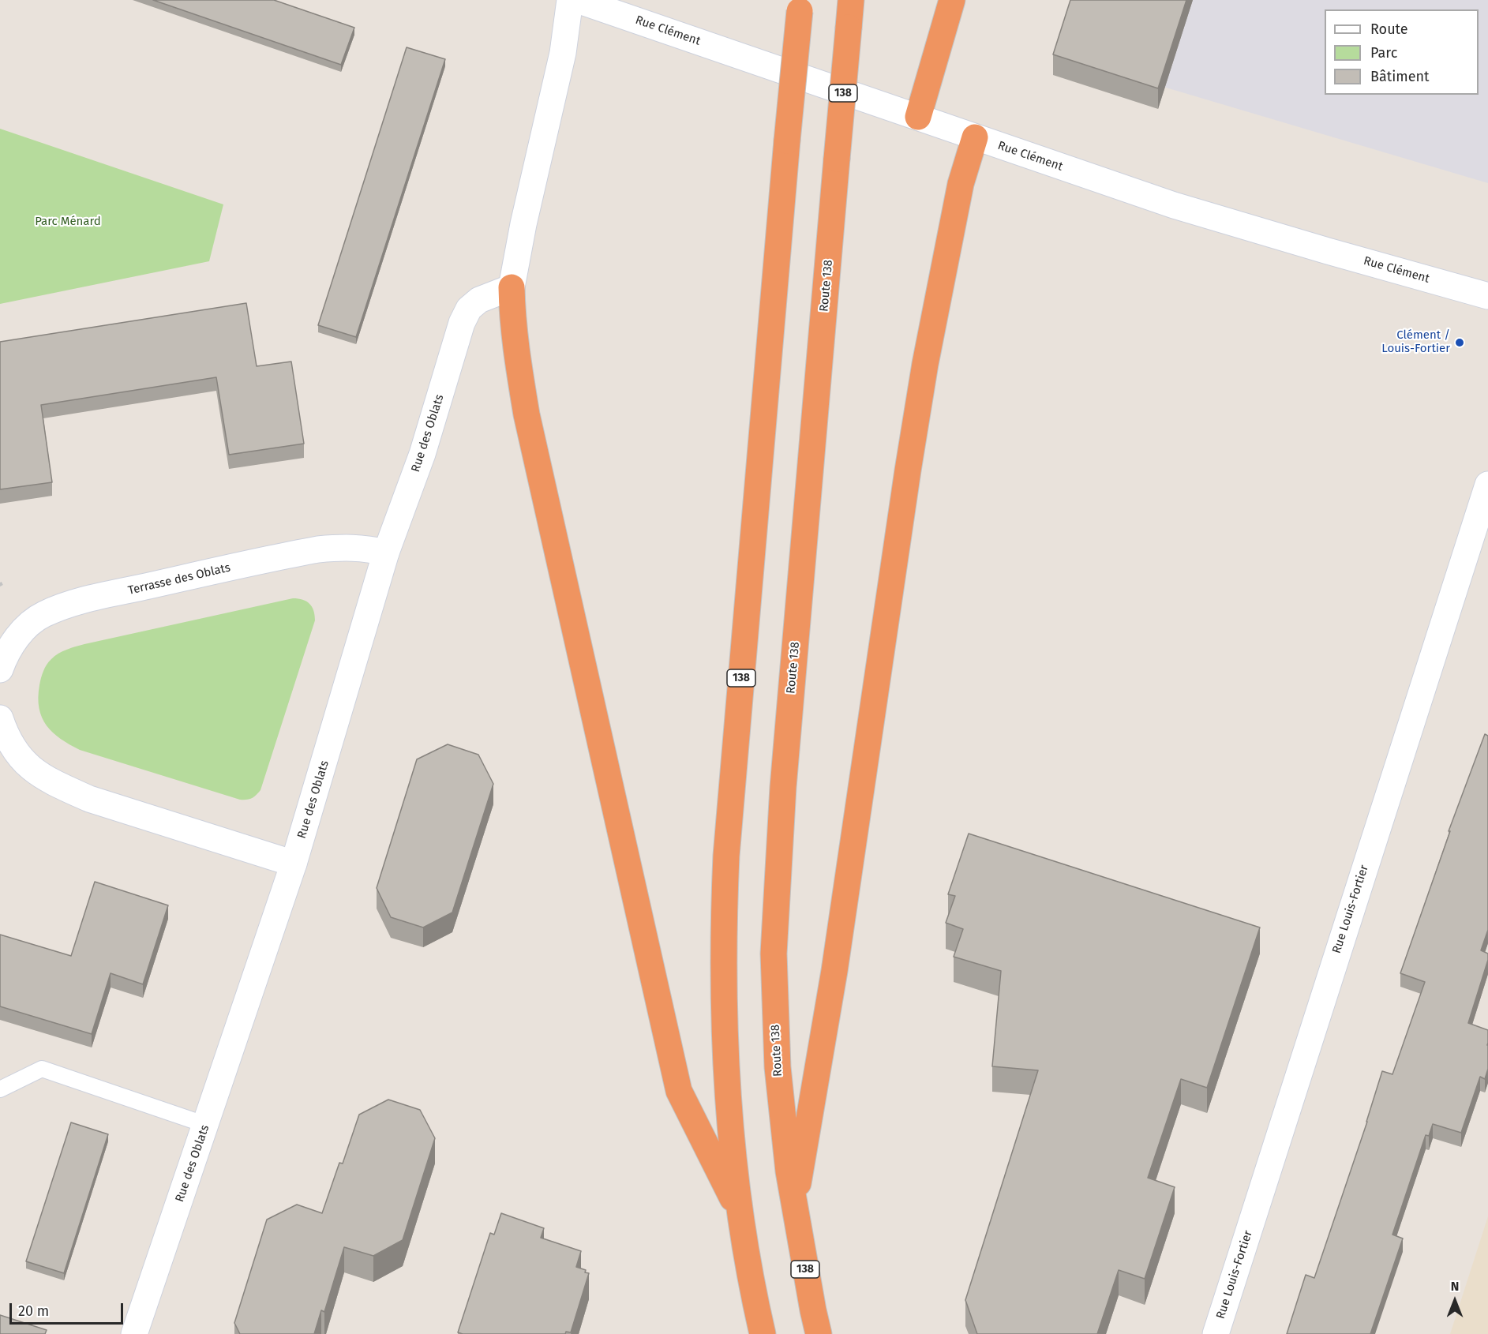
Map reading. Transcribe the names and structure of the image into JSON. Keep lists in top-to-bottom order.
{
  "streets": {
    "highway": ["138", "Route 138"],
    "street": [
      "Rue Clément",
      "Rue des Oblats",
      "Terrasse des Oblats",
      "Rue Louis-Fortier"
    ]
  },
  "crossings": [
    ["Rue des Oblats", "Terrasse des Oblats"]
  ],
  "parks": ["Parc Ménard"],
  "places": ["Clément / Louis-Fortier"],
  "legend": ["Route", "Parc", "Bâtiment"],
  "scale_bar": "20 m",
  "north": "top"
}
